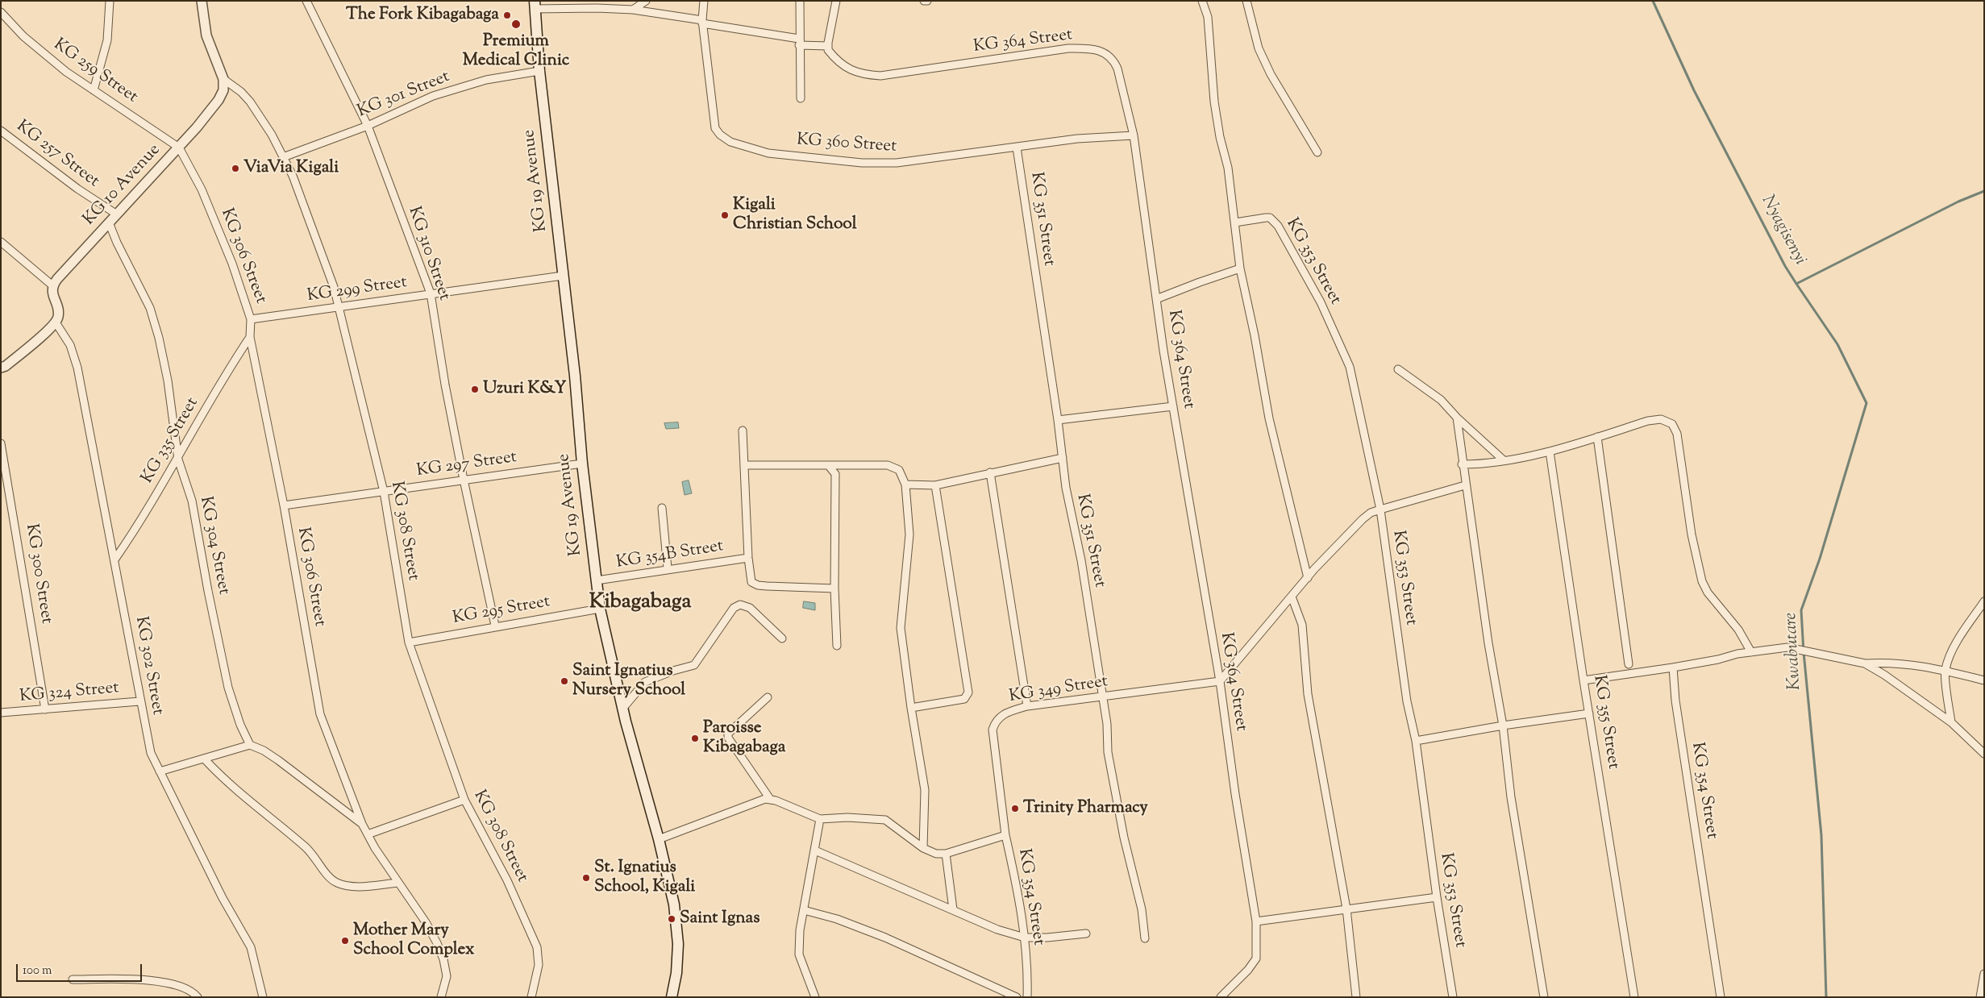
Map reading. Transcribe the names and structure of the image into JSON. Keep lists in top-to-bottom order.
{
  "streets": {
    "main road": ["KG 19 Avenue"],
    "street": [
      "KG 364 Street",
      "KG 259 Street",
      "KG 301 Street",
      "KG 360 Street",
      "KG 257 Street",
      "KG 10 Avenue",
      "KG 351 Street",
      "KG 310 Street",
      "KG 306 Street",
      "KG 353 Street",
      "KG 299 Street",
      "KG 335 Street",
      "KG 297 Street",
      "KG 308 Street",
      "KG 304 Street",
      "KG 354B Street",
      "KG 300 Street",
      "KG 295 Street",
      "KG 302 Street",
      "KG 349 Street",
      "KG 324 Street",
      "KG 355 Street",
      "KG 354 Street"
    ]
  },
  "crossings": [
    ["KG 364 Street", "KG 360 Street"],
    ["KG 364 Street", "KG 349 Street"],
    ["KG 259 Street", "KG 10 Avenue"],
    ["KG 259 Street", "KG 306 Street"],
    ["KG 301 Street", "KG 19 Avenue"],
    ["KG 301 Street", "KG 310 Street"],
    ["KG 301 Street", "KG 308 Street"],
    ["KG 360 Street", "KG 351 Street"],
    ["KG 257 Street", "KG 10 Avenue"],
    ["KG 19 Avenue", "KG 299 Street"],
    ["KG 19 Avenue", "KG 297 Street"],
    ["KG 19 Avenue", "KG 354B Street"],
    ["KG 19 Avenue", "KG 295 Street"],
    ["KG 10 Avenue", "KG 306 Street"],
    ["KG 10 Avenue", "KG 308 Street"],
    ["KG 10 Avenue", "KG 304 Street"],
    ["KG 351 Street", "KG 349 Street"],
    ["KG 310 Street", "KG 299 Street"],
    ["KG 310 Street", "KG 297 Street"],
    ["KG 310 Street", "KG 295 Street"],
    ["KG 306 Street", "KG 299 Street"],
    ["KG 306 Street", "KG 335 Street"],
    ["KG 306 Street", "KG 297 Street"],
    ["KG 299 Street", "KG 308 Street"],
    ["KG 335 Street", "KG 304 Street"],
    ["KG 335 Street", "KG 302 Street"],
    ["KG 297 Street", "KG 308 Street"],
    ["KG 308 Street", "KG 295 Street"],
    ["KG 300 Street", "KG 324 Street"],
    ["KG 302 Street", "KG 324 Street"],
    ["KG 349 Street", "KG 354 Street"]
  ],
  "districts": ["Kibagabaga"],
  "water": ["Nyagisenyi", "Kwabutare"],
  "places": [
    "The Fork Kibagabaga",
    "Premium Medical Clinic",
    "ViaVia Kigali",
    "Kigali Christian School",
    "Uzuri K&Y",
    "Saint Ignatius Nursery School",
    "Paroisse Kibagabaga",
    "Trinity Pharmacy",
    "St. Ignatius School, Kigali",
    "Saint Ignas",
    "Mother Mary School Complex"
  ],
  "scale_bar": "100 m"
}
